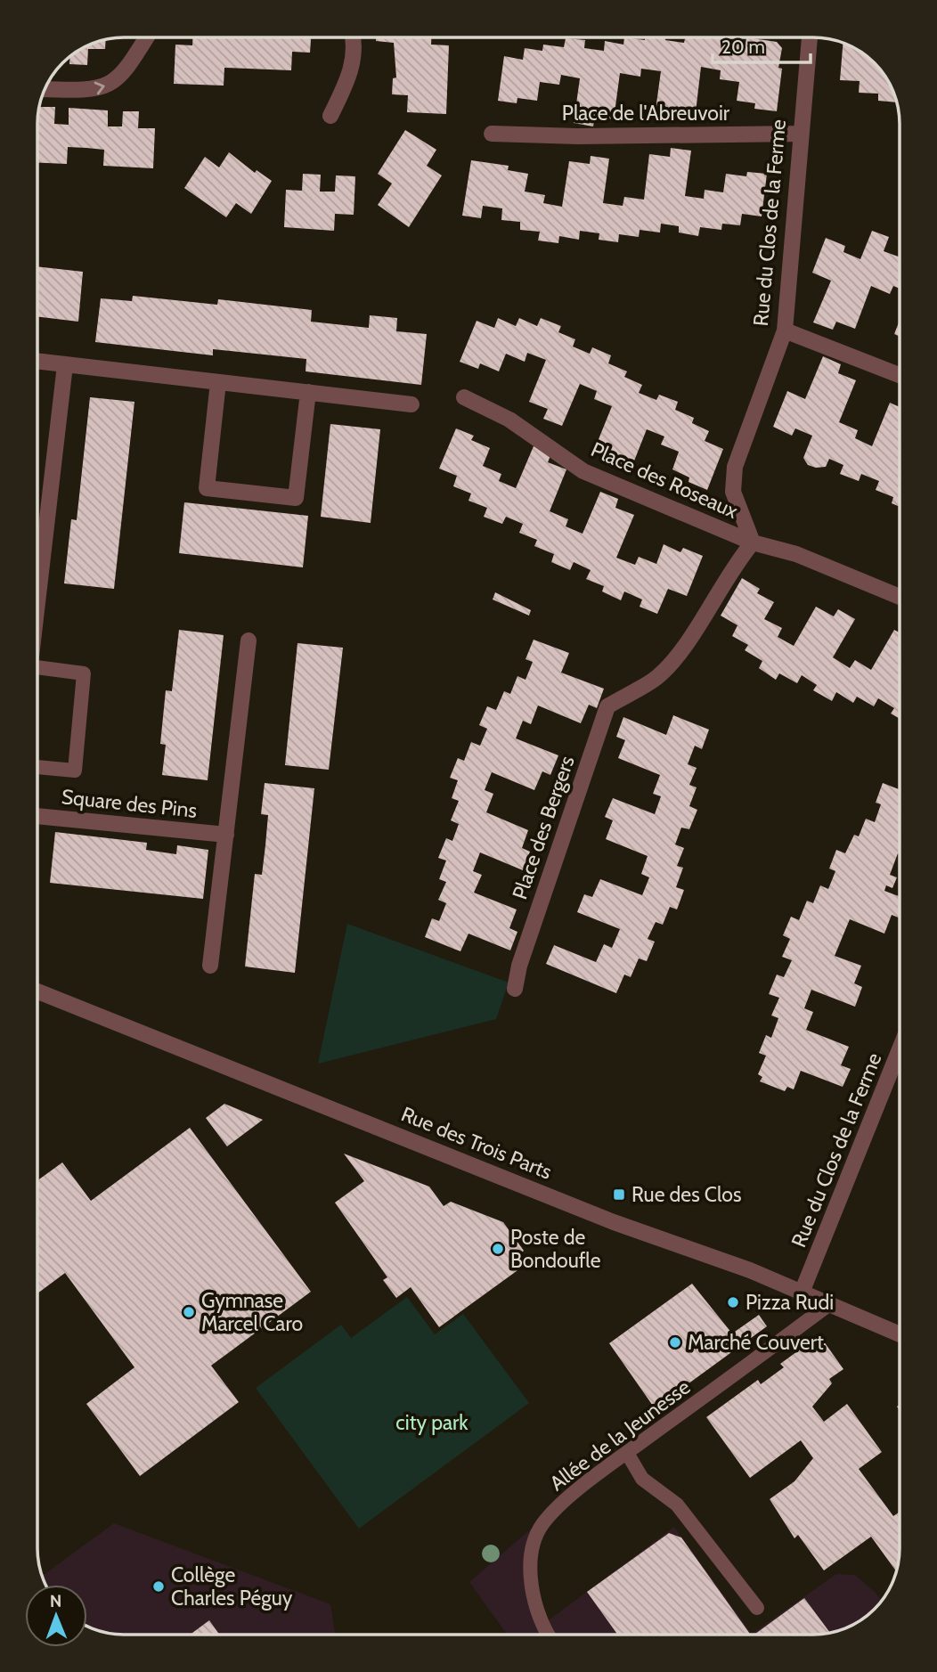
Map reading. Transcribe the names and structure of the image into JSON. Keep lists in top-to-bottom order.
{
  "streets": {
    "street": [
      "Place de l'Abreuvoir",
      "Rue du Clos de la Ferme",
      "Place des Roseaux",
      "Square des Pins",
      "Place des Bergers",
      "Rue des Trois Parts"
    ],
    "lane": ["Allée de la Jeunesse"]
  },
  "crossings": [
    ["Place de l'Abreuvoir", "Rue du Clos de la Ferme"],
    ["Rue du Clos de la Ferme", "Place des Roseaux"],
    ["Rue du Clos de la Ferme", "Place des Bergers"],
    ["Rue du Clos de la Ferme", "Rue des Trois Parts"],
    ["Place des Roseaux", "Place des Bergers"],
    ["Rue des Trois Parts", "Allée de la Jeunesse"]
  ],
  "parks": ["city park"],
  "places": {
    "transit": ["Rue des Clos"],
    "other": [
      "Poste de Bondoufle",
      "Pizza Rudi",
      "Gymnase Marcel Caro",
      "Marché Couvert",
      "Collège Charles Péguy"
    ]
  },
  "scale_bar": "20 m",
  "north": "top"
}
